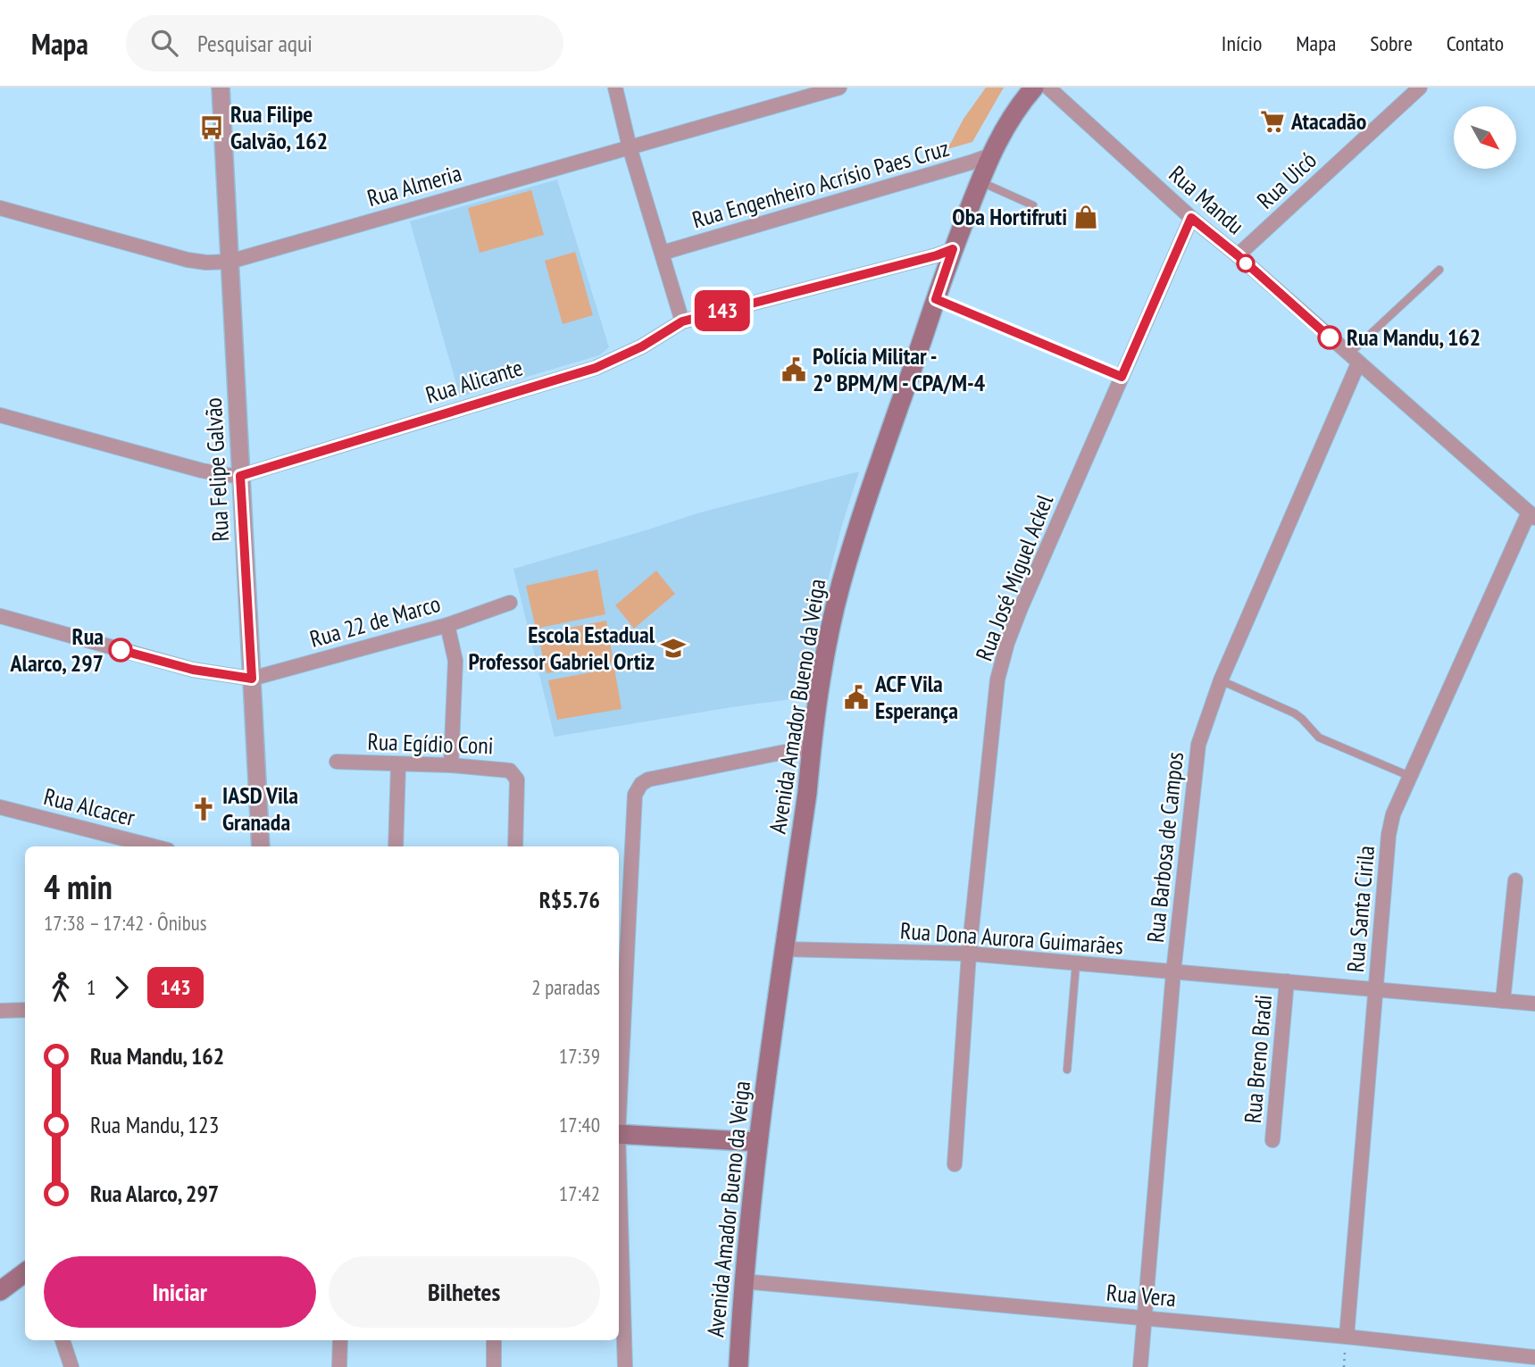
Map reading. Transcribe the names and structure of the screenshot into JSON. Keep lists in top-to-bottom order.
{
  "streets": {
    "main road": ["Avenida Amador Bueno da Veiga"],
    "street": [
      "Rua Uicó",
      "Rua Engenheiro Acrísio Paes Cruz",
      "Rua Almeria",
      "Rua Mandu",
      "Rua Alicante",
      "Rua Felipe Galvão",
      "Rua José Miguel Ackel",
      "Rua 22 de Marco",
      "Rua Egídio Coni",
      "Rua Alcacer",
      "Rua Barbosa de Campos",
      "Rua Santa Cirila",
      "Rua Dona Aurora Guimarães",
      "Rua Breno Bradi",
      "Rua Vera"
    ]
  },
  "crossings": [
    ["Rua Uicó", "Rua Mandu"],
    ["Rua Engenheiro Acrísio Paes Cruz", "Avenida Amador Bueno da Veiga"],
    ["Rua Almeria", "Rua Felipe Galvão"],
    ["Rua Mandu", "Rua José Miguel Ackel"],
    ["Rua Mandu", "Rua Barbosa de Campos"],
    ["Rua Mandu", "Rua Santa Cirila"],
    ["Rua Alicante", "Rua Felipe Galvão"],
    ["Rua Alicante", "Avenida Amador Bueno da Veiga"],
    ["Rua Felipe Galvão", "Rua 22 de Marco"],
    ["Rua José Miguel Ackel", "Rua Dona Aurora Guimarães"],
    ["Avenida Amador Bueno da Veiga", "Rua Dona Aurora Guimarães"],
    ["Avenida Amador Bueno da Veiga", "Rua Vera"],
    ["Rua Barbosa de Campos", "Rua Dona Aurora Guimarães"],
    ["Rua Barbosa de Campos", "Rua Vera"],
    ["Rua Santa Cirila", "Rua Dona Aurora Guimarães"],
    ["Rua Santa Cirila", "Rua Vera"],
    ["Rua Dona Aurora Guimarães", "Rua Breno Bradi"]
  ],
  "places": {
    "supermarket": ["Atacadão"],
    "bus stop": ["Rua Filipe Galvão, 162"],
    "shop": ["Oba Hortifruti"],
    "other": ["Rua Mandu, 162", "Rua Alarco, 297"],
    "public building": ["Polícia Militar - 2º BPM/M - CPA/M-4", "ACF Vila Esperança"],
    "school or university": ["Escola Estadual Professor Gabriel Ortiz"],
    "church": ["IASD Vila Granada"]
  },
  "lines": ["bus line 143"],
  "north": "bottom right",
  "page": {
    "header": "Mapa",
    "search": "Pesquisar aqui",
    "nav": [
      "Início",
      "Mapa",
      "Sobre",
      "Contato"
    ],
    "on_map": "143",
    "heading": ["4 min", "17:38 – 17:42 · Ônibus", "R$5.76"],
    "legs": ["1", "143", "2 paradas"],
    "list": [
      {
        "name": "Rua Mandu, 162",
        "value": "17:39"
      },
      {
        "name": "Rua Mandu, 123",
        "value": "17:40"
      },
      {
        "name": "Rua Alarco, 297",
        "value": "17:42"
      }
    ],
    "buttons": ["Iniciar", "Bilhetes"]
  }
}
